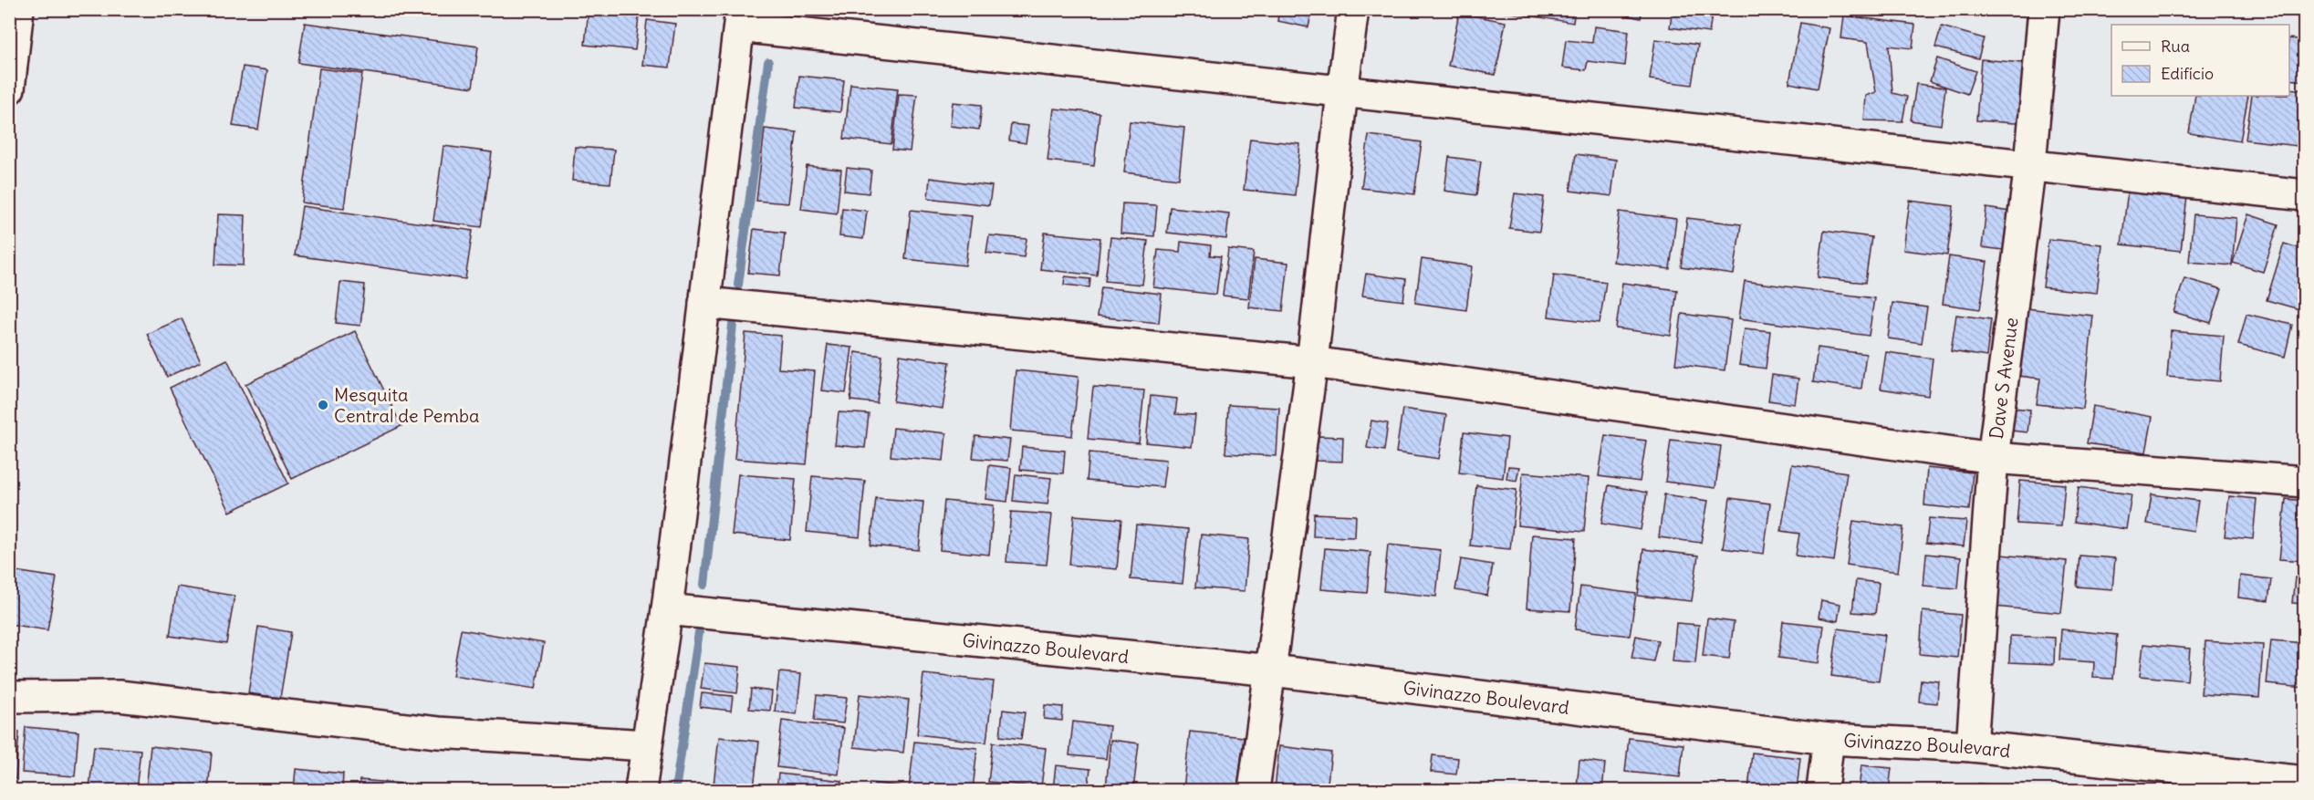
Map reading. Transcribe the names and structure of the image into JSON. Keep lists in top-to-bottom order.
{
  "streets": {
    "street": ["Dave S Avenue", "Givinazzo Boulevard"]
  },
  "crossings": [
    ["Dave S Avenue", "Givinazzo Boulevard"]
  ],
  "places": ["Mesquita Central de Pemba"],
  "legend": ["Rua", "Edifício"]
}
